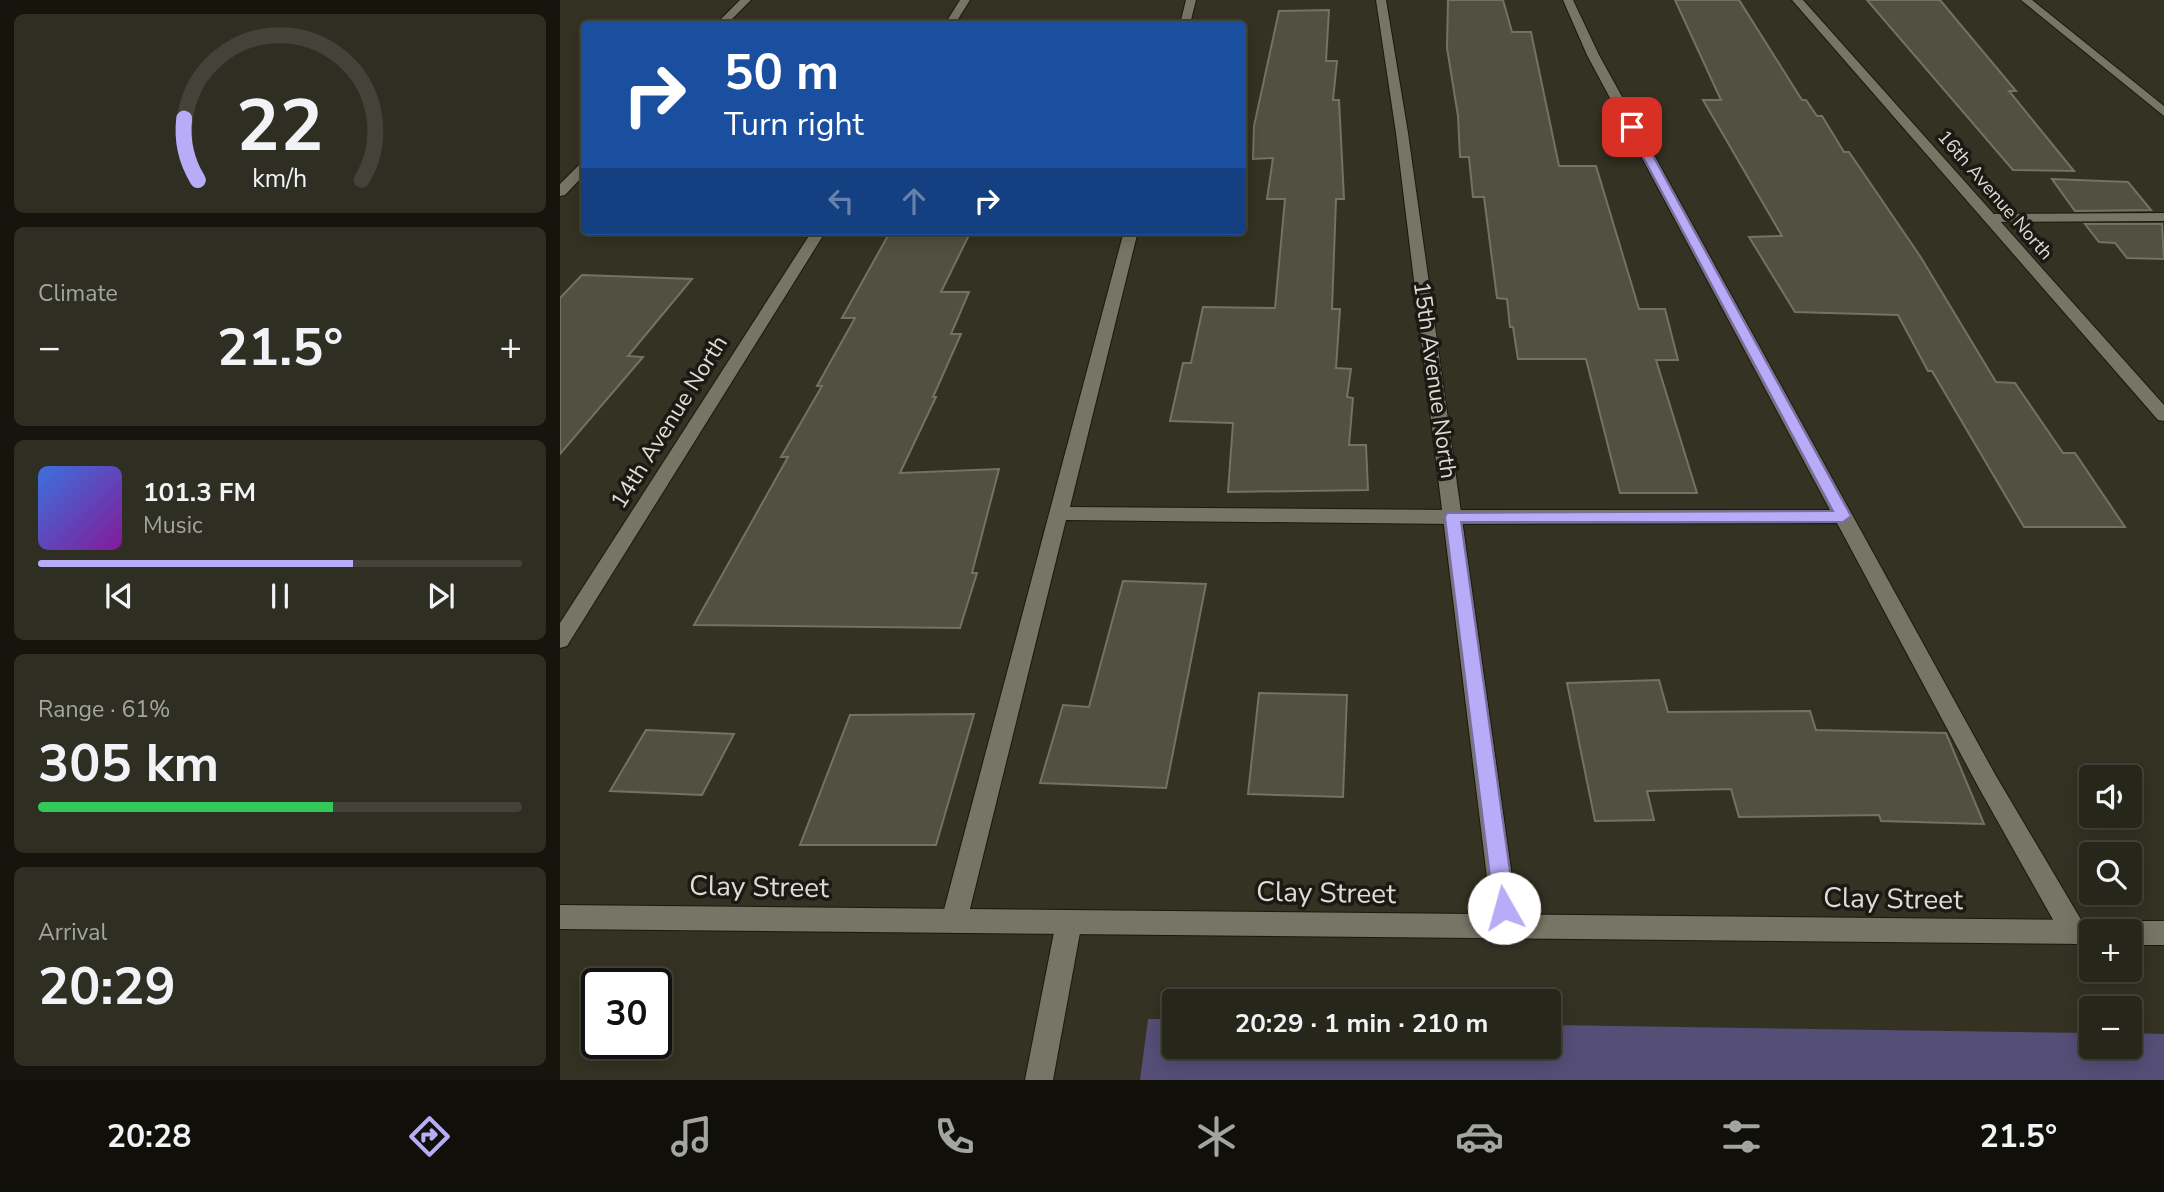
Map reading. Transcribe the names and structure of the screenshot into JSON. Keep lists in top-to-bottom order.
{
  "streets": {
    "street": [
      "16th Avenue North",
      "15th Avenue North",
      "14th Avenue North",
      "Clay Street"
    ]
  },
  "crossings": [
    ["15th Avenue North", "Clay Street"]
  ],
  "page": {
    "turn": ["50 m", "Turn right"],
    "tile": [
      "Climate",
      ["Range · 61%", "305 km"],
      ["Arrival", "20:29"]
    ],
    "heat": ["−", "21.5°", "+"],
    "song": ["101.3 FM", "Music"],
    "map_buttons": ["+", "−"],
    "limit": "30",
    "trip": "20:29 · 1 min · 210 m",
    "tabs": ["20:28", "21.5°"],
    "gauge": ["22", "km/h"]
  }
}
